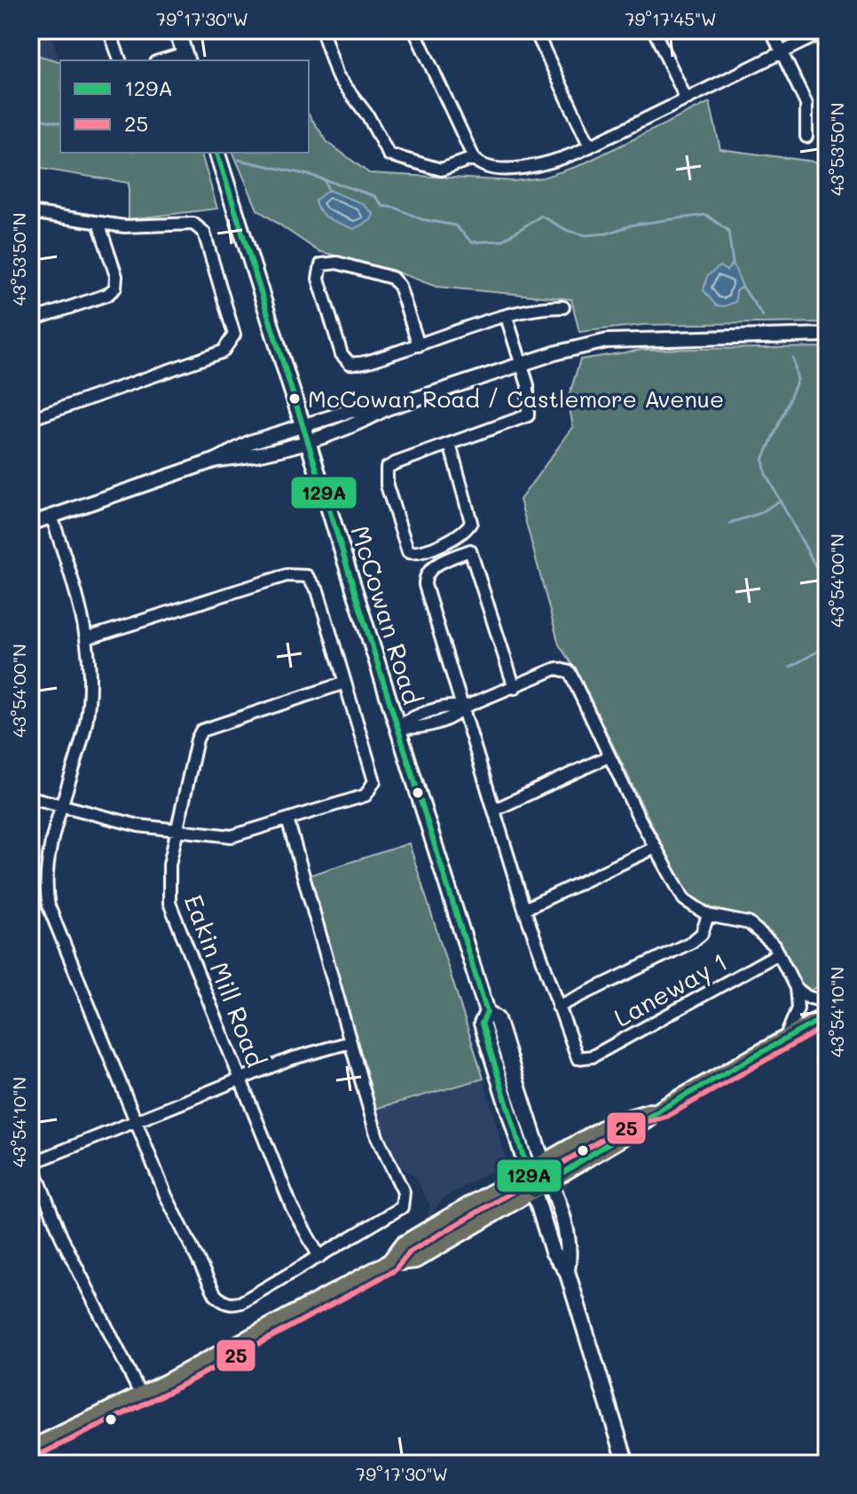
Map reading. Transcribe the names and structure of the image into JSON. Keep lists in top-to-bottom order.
{
  "streets": {
    "main road": ["McCowan Road"],
    "street": ["Eakin Mill Road", "Laneway 1"]
  },
  "places": ["McCowan Road / Castlemore Avenue"],
  "lines": ["transit line 129A", "transit line 25"],
  "legend": ["129A", "25"],
  "coordinates": [
    "79°17'30\"W",
    "79°17'45\"W",
    "43°53'50\"N",
    "43°54'00\"N",
    "43°54'10\"N"
  ]
}
